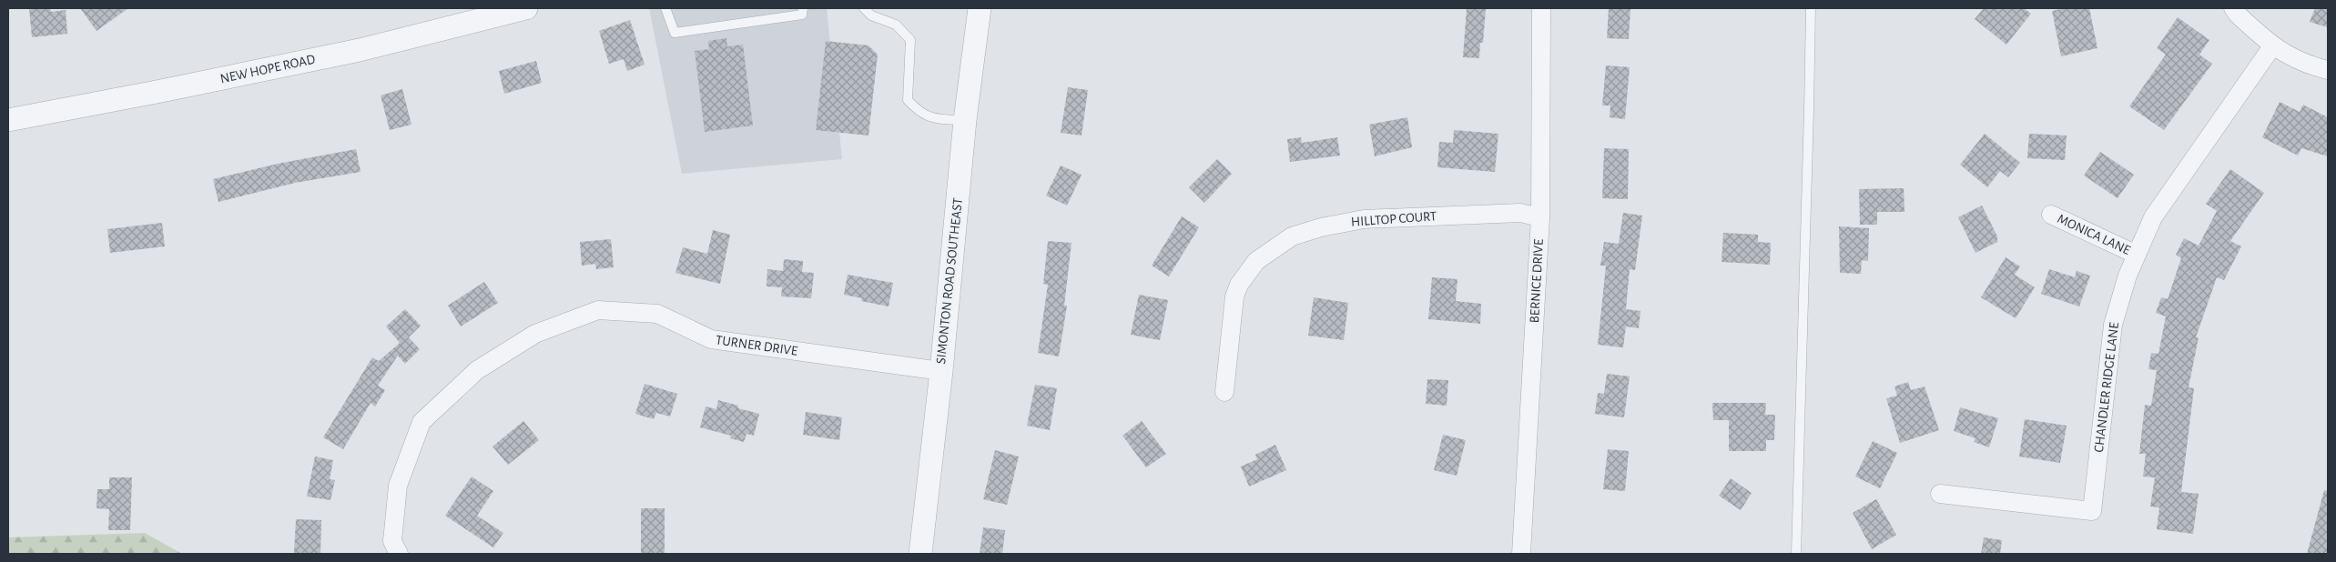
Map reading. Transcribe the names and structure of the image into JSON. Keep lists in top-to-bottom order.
{
  "streets": {
    "street": [
      "NEW HOPE ROAD",
      "HILLTOP COURT",
      "MONICA LANE",
      "SIMONTON ROAD SOUTHEAST",
      "BERNICE DRIVE",
      "TURNER DRIVE",
      "CHANDLER RIDGE LANE"
    ]
  },
  "crossings": [
    ["HILLTOP COURT", "BERNICE DRIVE"],
    ["MONICA LANE", "CHANDLER RIDGE LANE"],
    ["SIMONTON ROAD SOUTHEAST", "TURNER DRIVE"]
  ]
}
